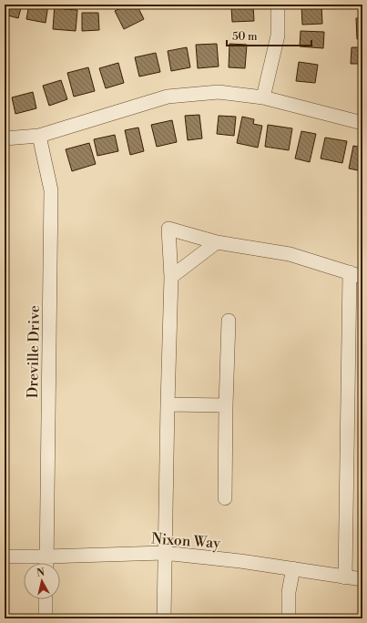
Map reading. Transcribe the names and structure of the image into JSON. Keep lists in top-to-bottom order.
{
  "streets": {
    "street": ["Dreville Drive", "Nixon Way"]
  },
  "crossings": [
    ["Dreville Drive", "Nixon Way"]
  ],
  "scale_bar": "50 m",
  "north": "top"
}
